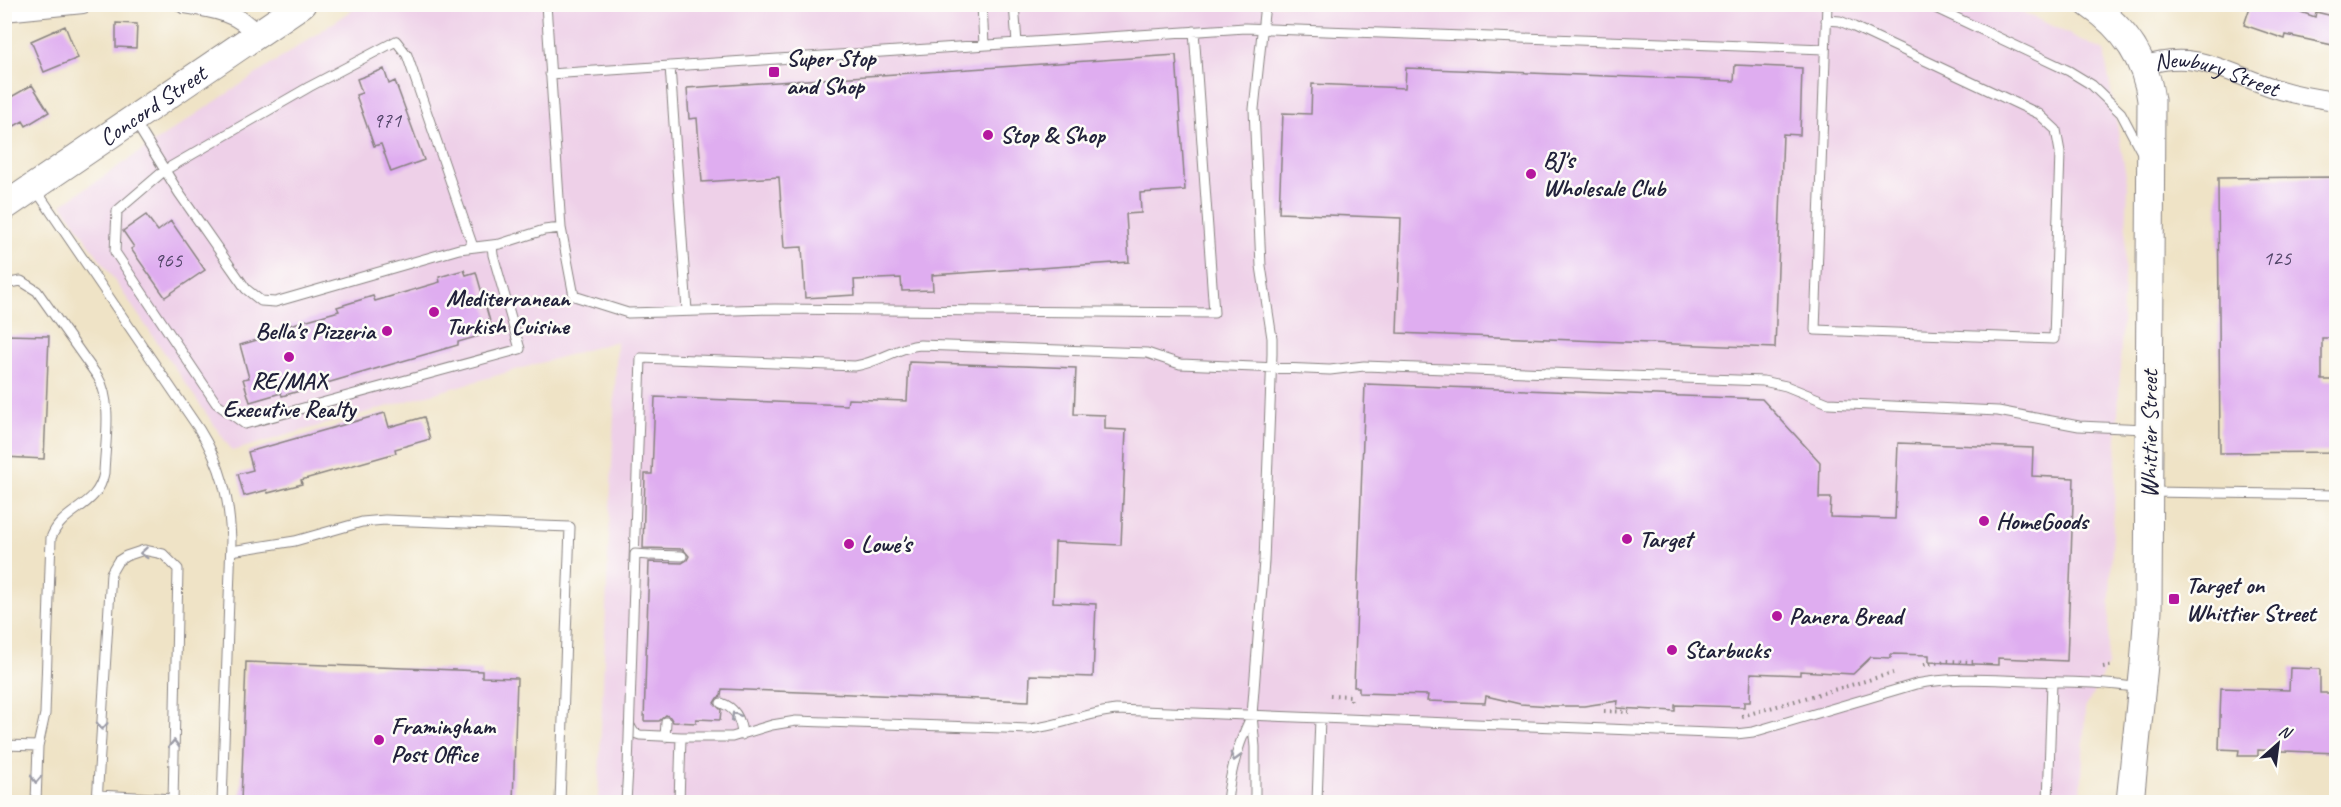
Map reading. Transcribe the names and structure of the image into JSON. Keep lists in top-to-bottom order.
{
  "streets": {
    "street": ["Newbury Street", "Concord Street", "Whittier Street"]
  },
  "crossings": [
    ["Newbury Street", "Whittier Street"]
  ],
  "places": {
    "transit": ["Super Stop and Shop", "Target on Whittier Street"],
    "other": [
      "Stop & Shop",
      "BJ's Wholesale Club",
      "Mediterranean Turkish Cuisine",
      "Bella's Pizzeria",
      "RE/MAX Executive Realty",
      "HomeGoods",
      "Target",
      "Lowe's",
      "Panera Bread",
      "Starbucks",
      "Framingham Post Office"
    ]
  },
  "house_numbers": ["971", "125", "965"],
  "north": "top right"
}
